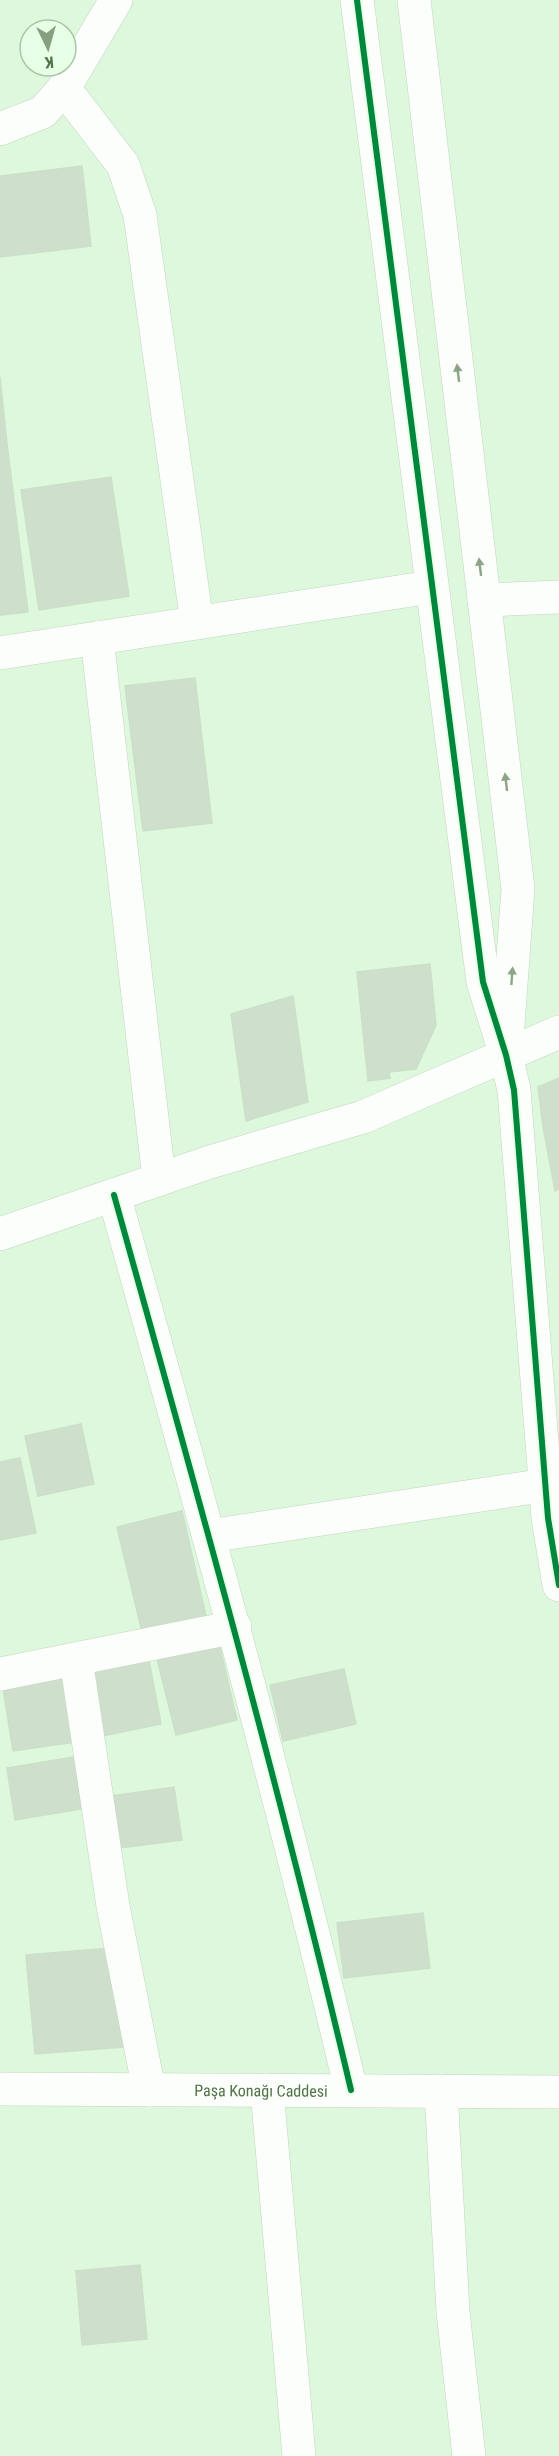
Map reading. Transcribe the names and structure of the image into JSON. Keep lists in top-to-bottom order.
{
  "streets": {
    "street": ["Paşa Konağı Caddesi"]
  },
  "north": "bottom"
}
